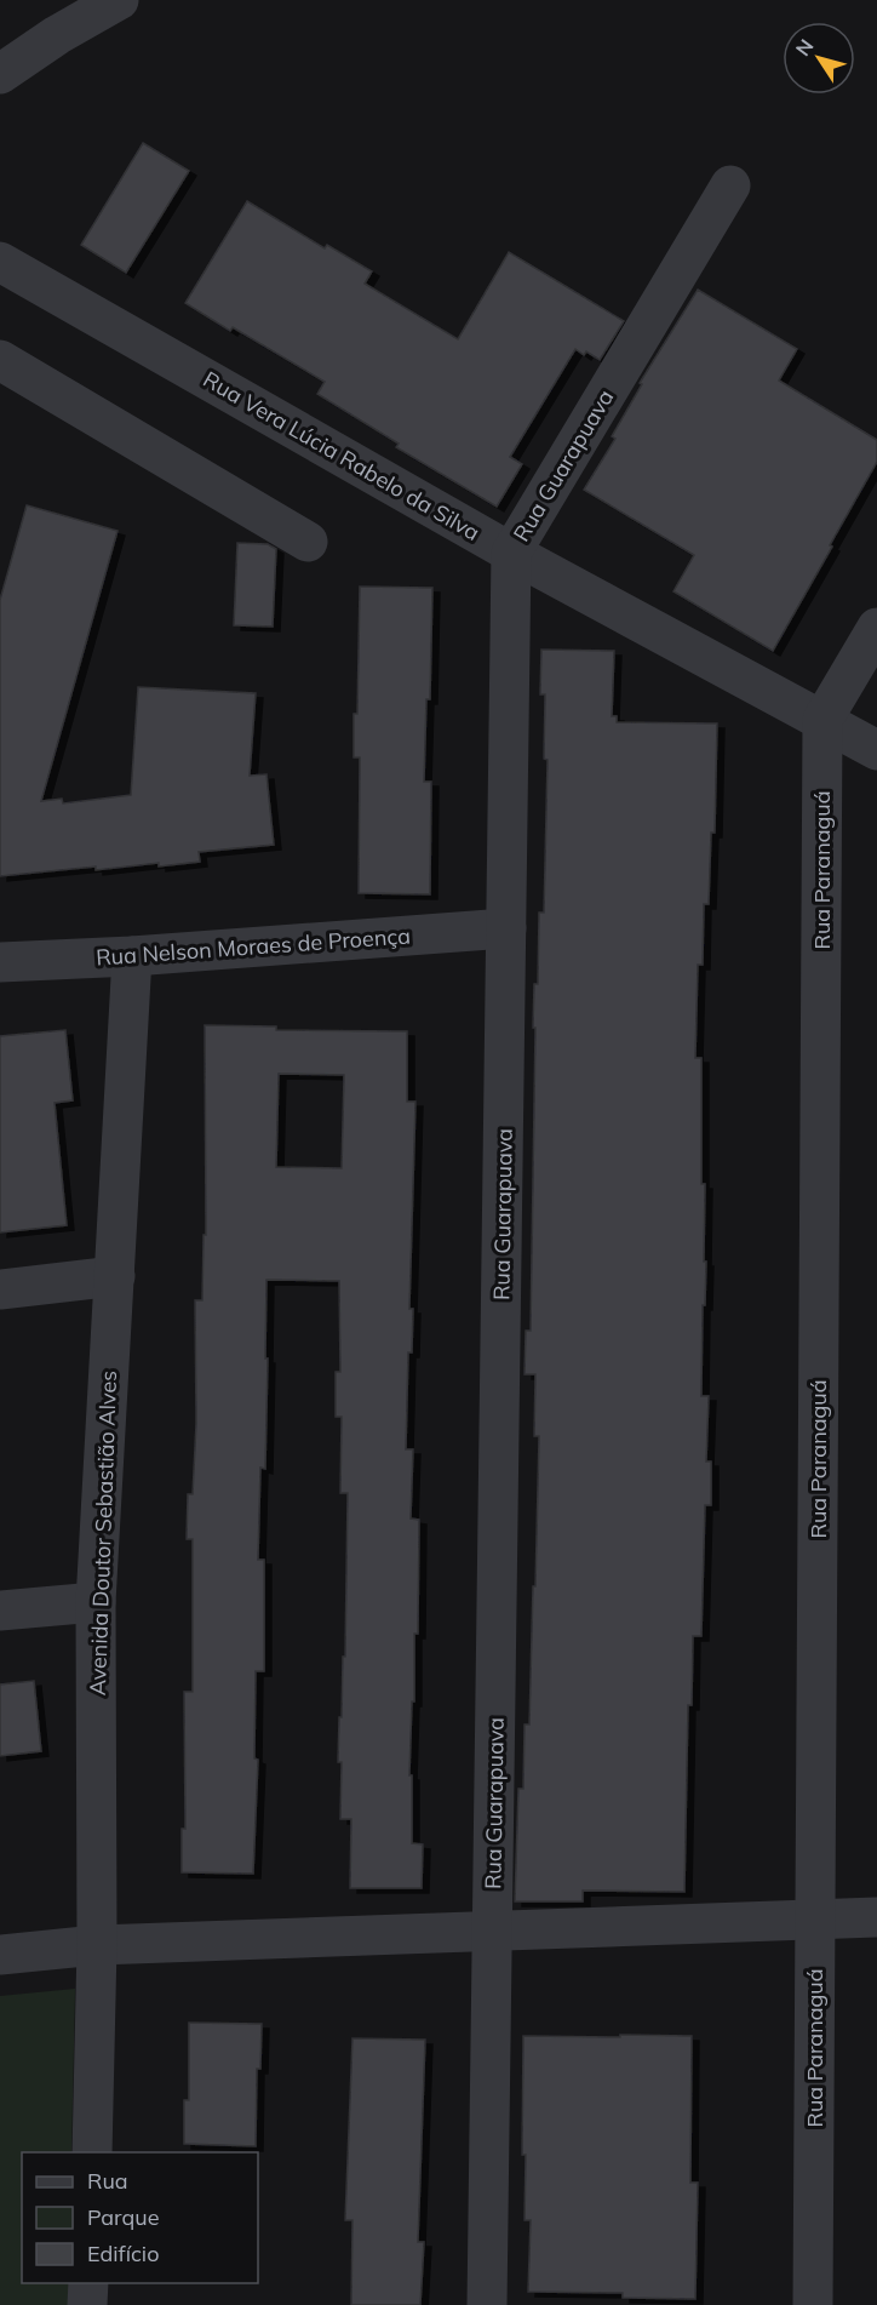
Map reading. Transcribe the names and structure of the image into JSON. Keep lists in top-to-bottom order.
{
  "streets": {
    "street": [
      "Rua Vera Lúcia Rabelo da Silva",
      "Rua Guarapuava",
      "Rua Paranaguá",
      "Rua Nelson Moraes de Proença",
      "Avenida Doutor Sebastião Alves"
    ]
  },
  "crossings": [
    ["Rua Vera Lúcia Rabelo da Silva", "Rua Guarapuava"],
    ["Rua Vera Lúcia Rabelo da Silva", "Rua Paranaguá"],
    ["Rua Guarapuava", "Rua Nelson Moraes de Proença"],
    ["Rua Nelson Moraes de Proença", "Avenida Doutor Sebastião Alves"]
  ],
  "legend": ["Rua", "Parque", "Edifício"],
  "north": "top left"
}
